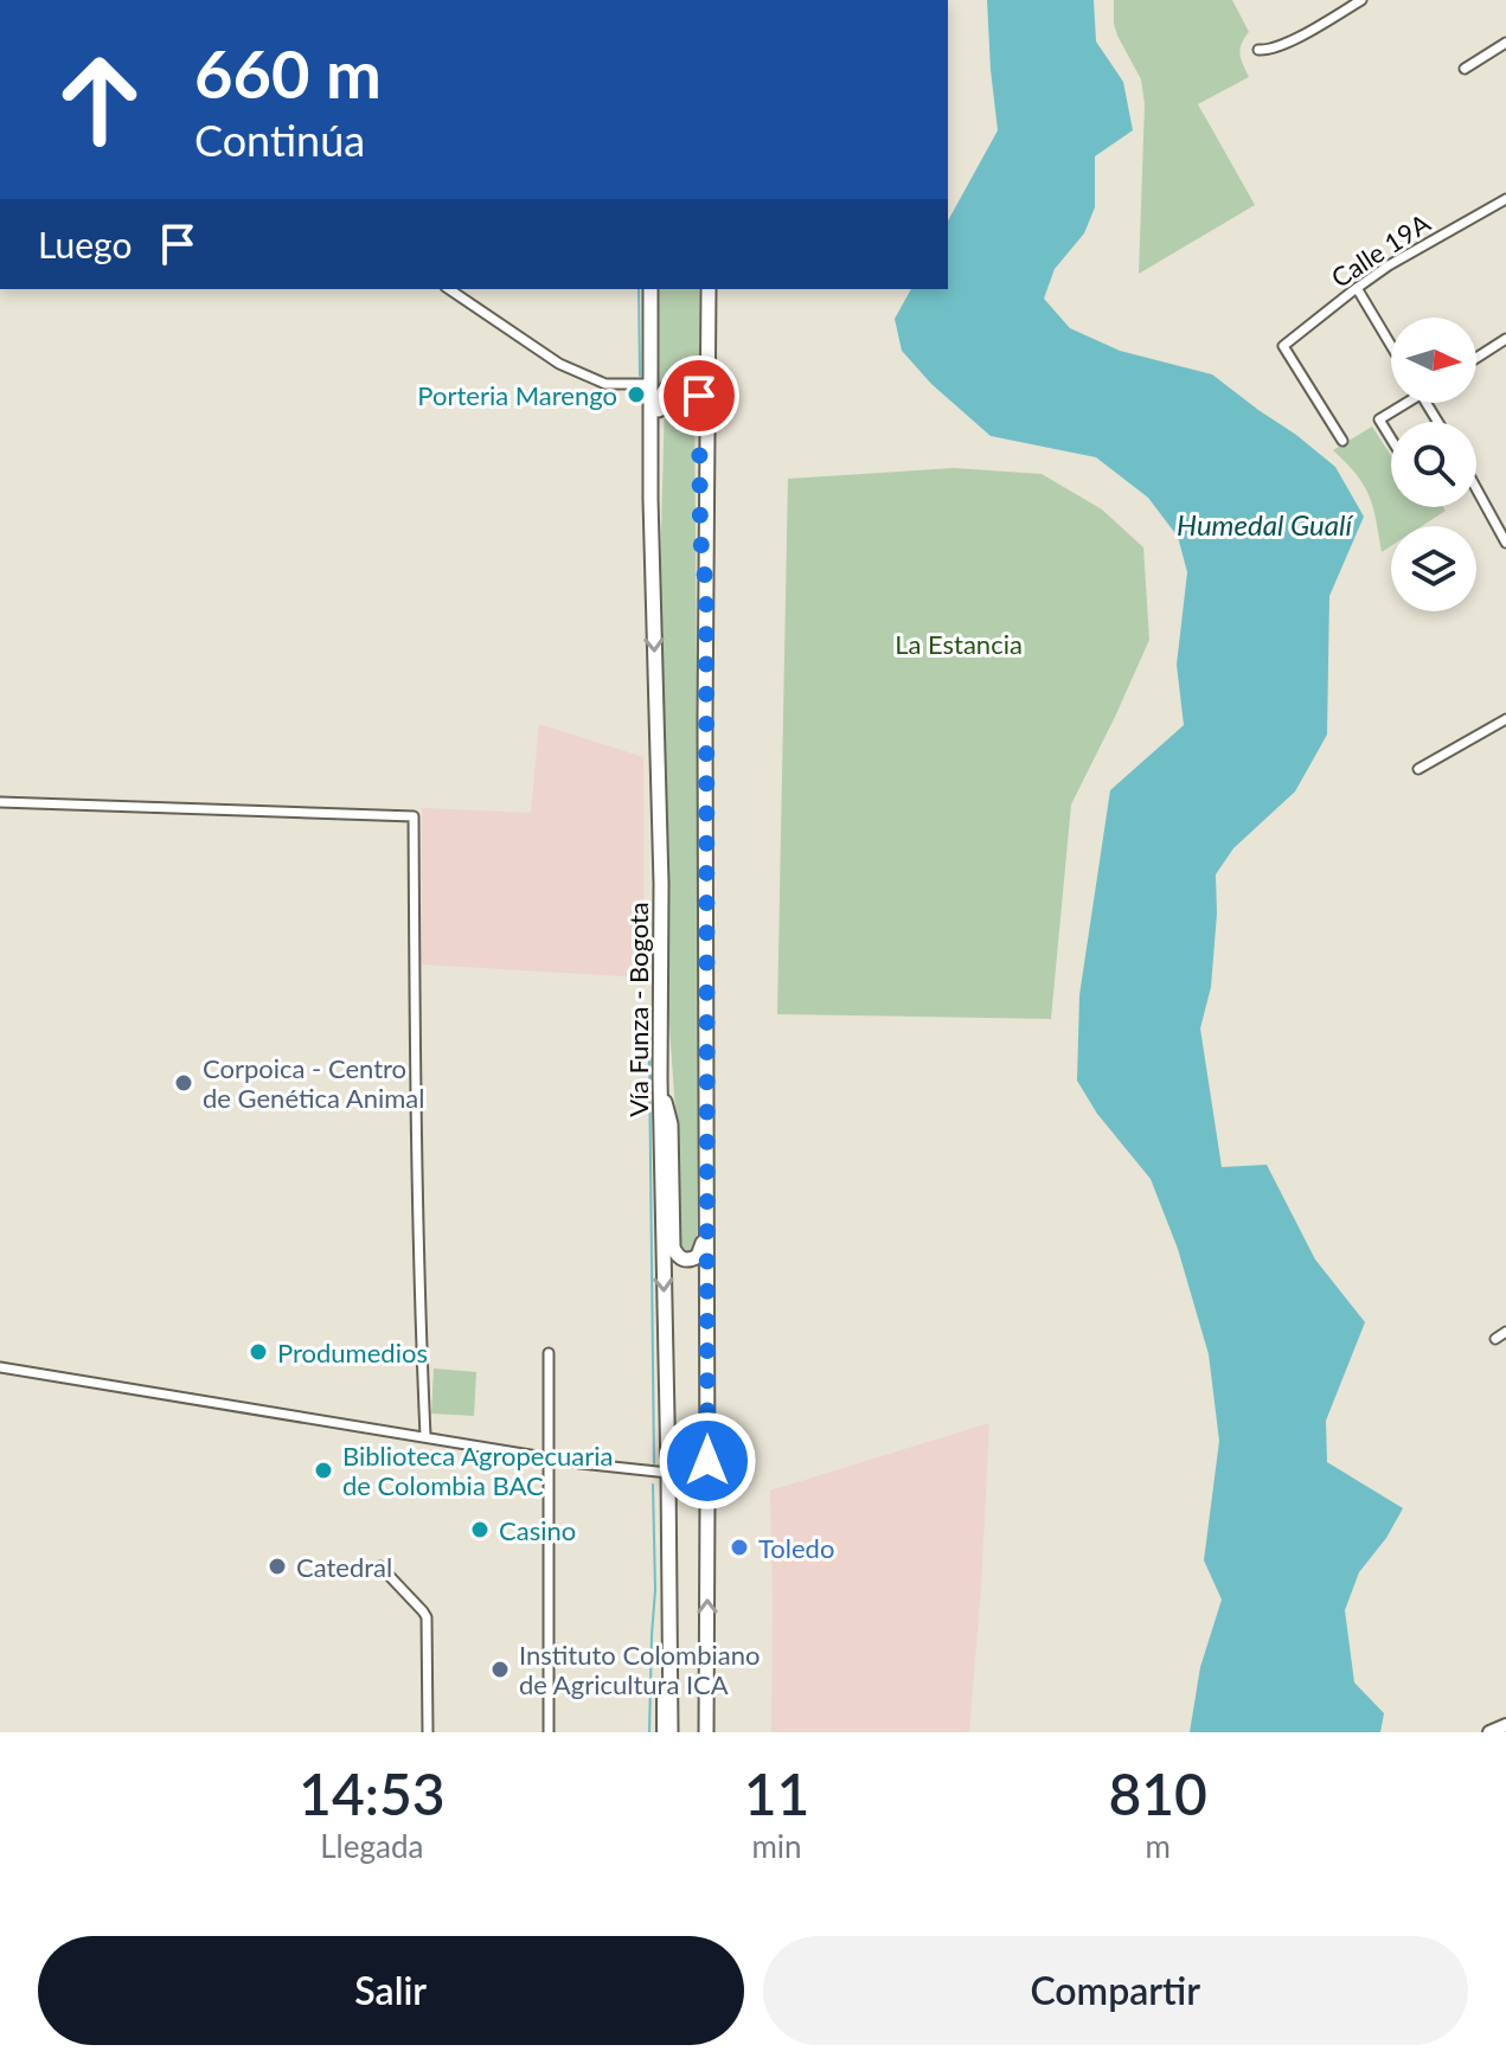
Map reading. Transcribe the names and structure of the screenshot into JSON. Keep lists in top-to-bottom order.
{
  "streets": {
    "main road": ["Vía Funza - Bogota"],
    "street": ["Calle 19A"]
  },
  "water": ["Humedal Gualí"],
  "parks": ["La Estancia"],
  "places": [
    "Porteria Marengo",
    "Corpoica - Centro de Genética Animal",
    "Produmedios",
    "Biblioteca Agropecuaria de Colombia BAC",
    "Casino",
    "Toledo",
    "Catedral",
    "Instituto Colombiano de Agricultura ICA"
  ],
  "north": "right",
  "page": {
    "turn": ["660 m", "Continúa"],
    "then": "Luego",
    "eta": [
      "14:53",
      "Llegada",
      "11",
      "min",
      "810",
      "m"
    ],
    "buttons": ["Salir", "Compartir"]
  }
}
